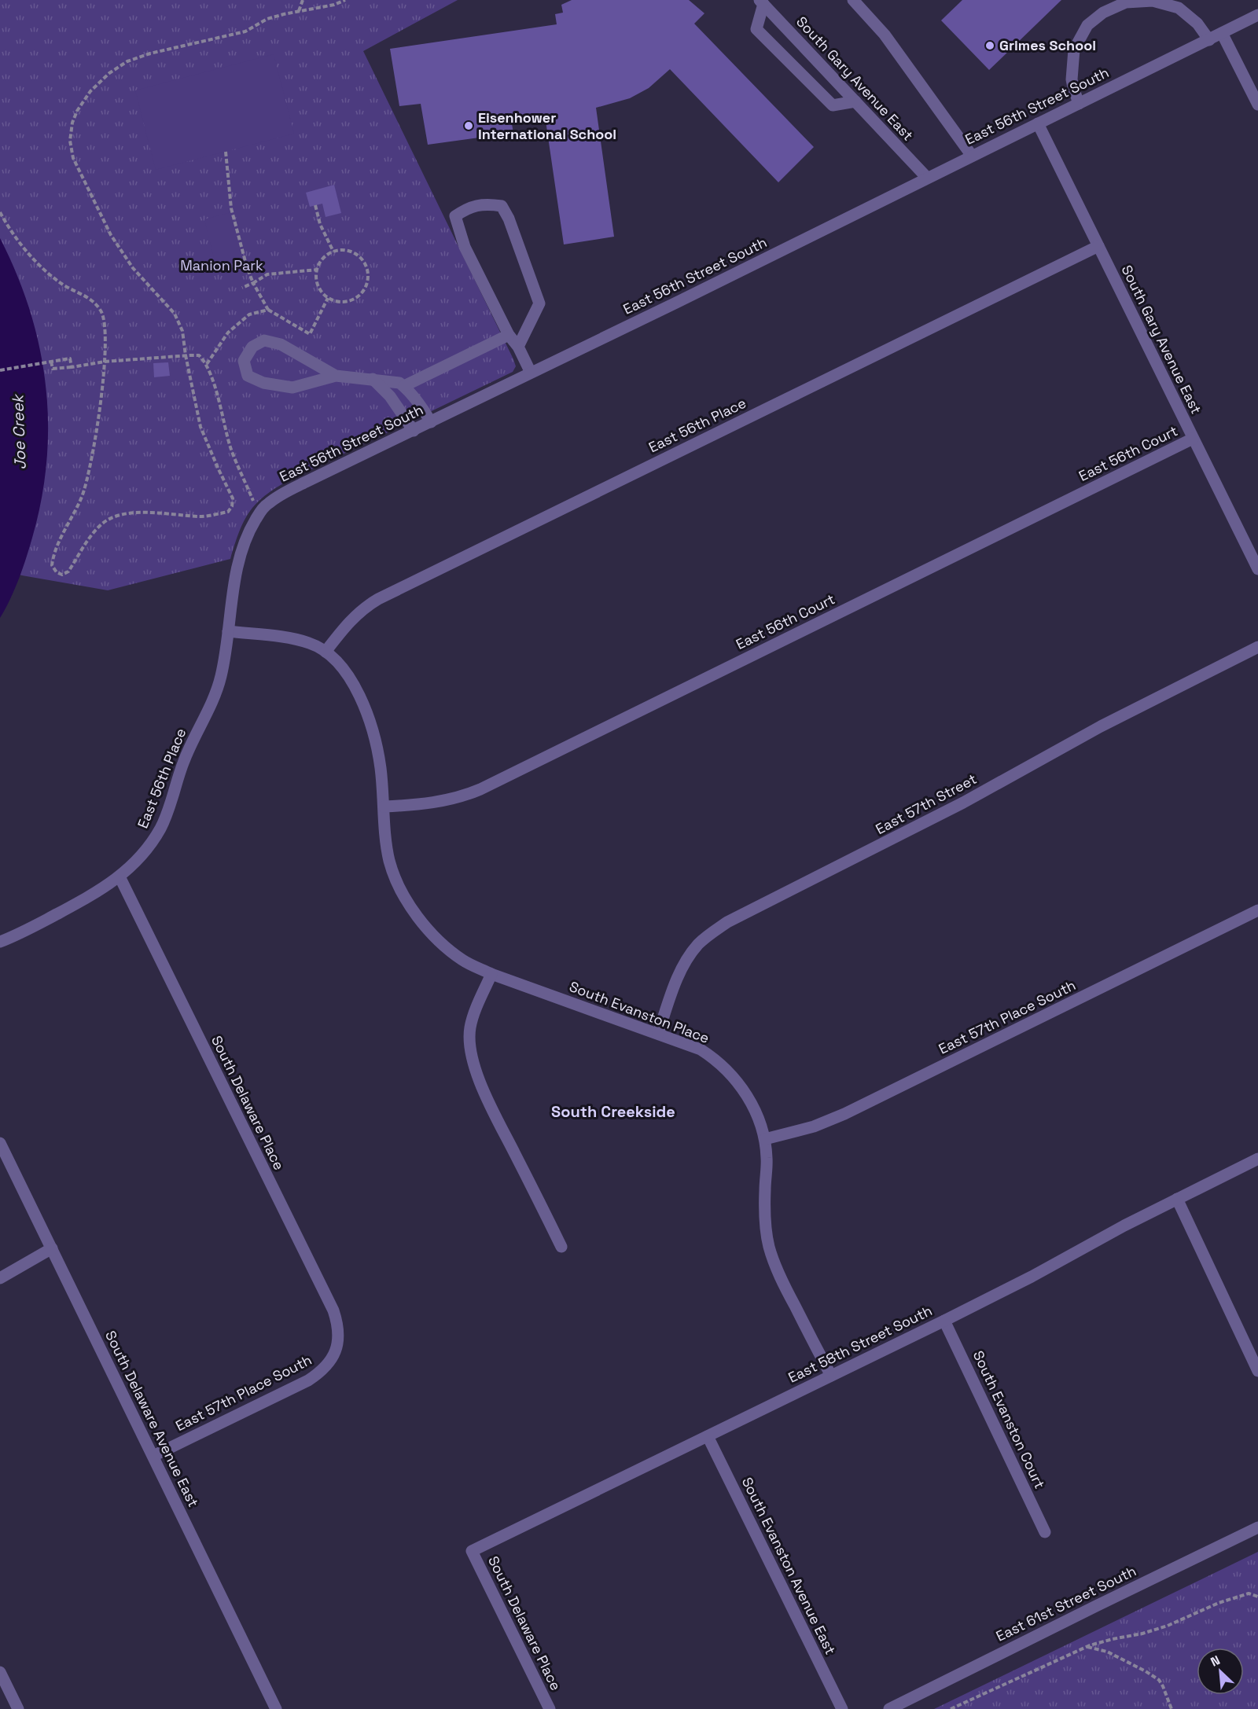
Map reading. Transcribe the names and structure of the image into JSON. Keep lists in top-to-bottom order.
{
  "streets": {
    "street": [
      "South Gary Avenue East",
      "East 56th Street South",
      "East 56th Place",
      "East 56th Court",
      "East 57th Street",
      "South Evanston Place",
      "East 57th Place South",
      "South Delaware Place",
      "East 58th Street South",
      "South Delaware Avenue East",
      "South Evanston Court",
      "South Evanston Avenue East",
      "East 61st Street South"
    ]
  },
  "crossings": [
    ["South Gary Avenue East", "East 56th Street South"],
    ["South Gary Avenue East", "East 56th Place"],
    ["South Gary Avenue East", "East 56th Court"],
    ["East 56th Street South", "East 56th Place"],
    ["East 56th Place", "South Delaware Place"],
    ["East 57th Street", "South Evanston Place"],
    ["South Evanston Place", "East 57th Place South"],
    ["South Evanston Place", "East 58th Street South"],
    ["East 57th Place South", "South Delaware Place"],
    ["East 57th Place South", "South Delaware Avenue East"],
    ["South Delaware Place", "East 58th Street South"],
    ["East 58th Street South", "South Evanston Court"],
    ["East 58th Street South", "South Evanston Avenue East"]
  ],
  "districts": ["South Creekside"],
  "water": ["Joe Creek"],
  "parks": ["Manion Park"],
  "places": ["Grimes School", "Eisenhower International School"],
  "north": "top left"
}
